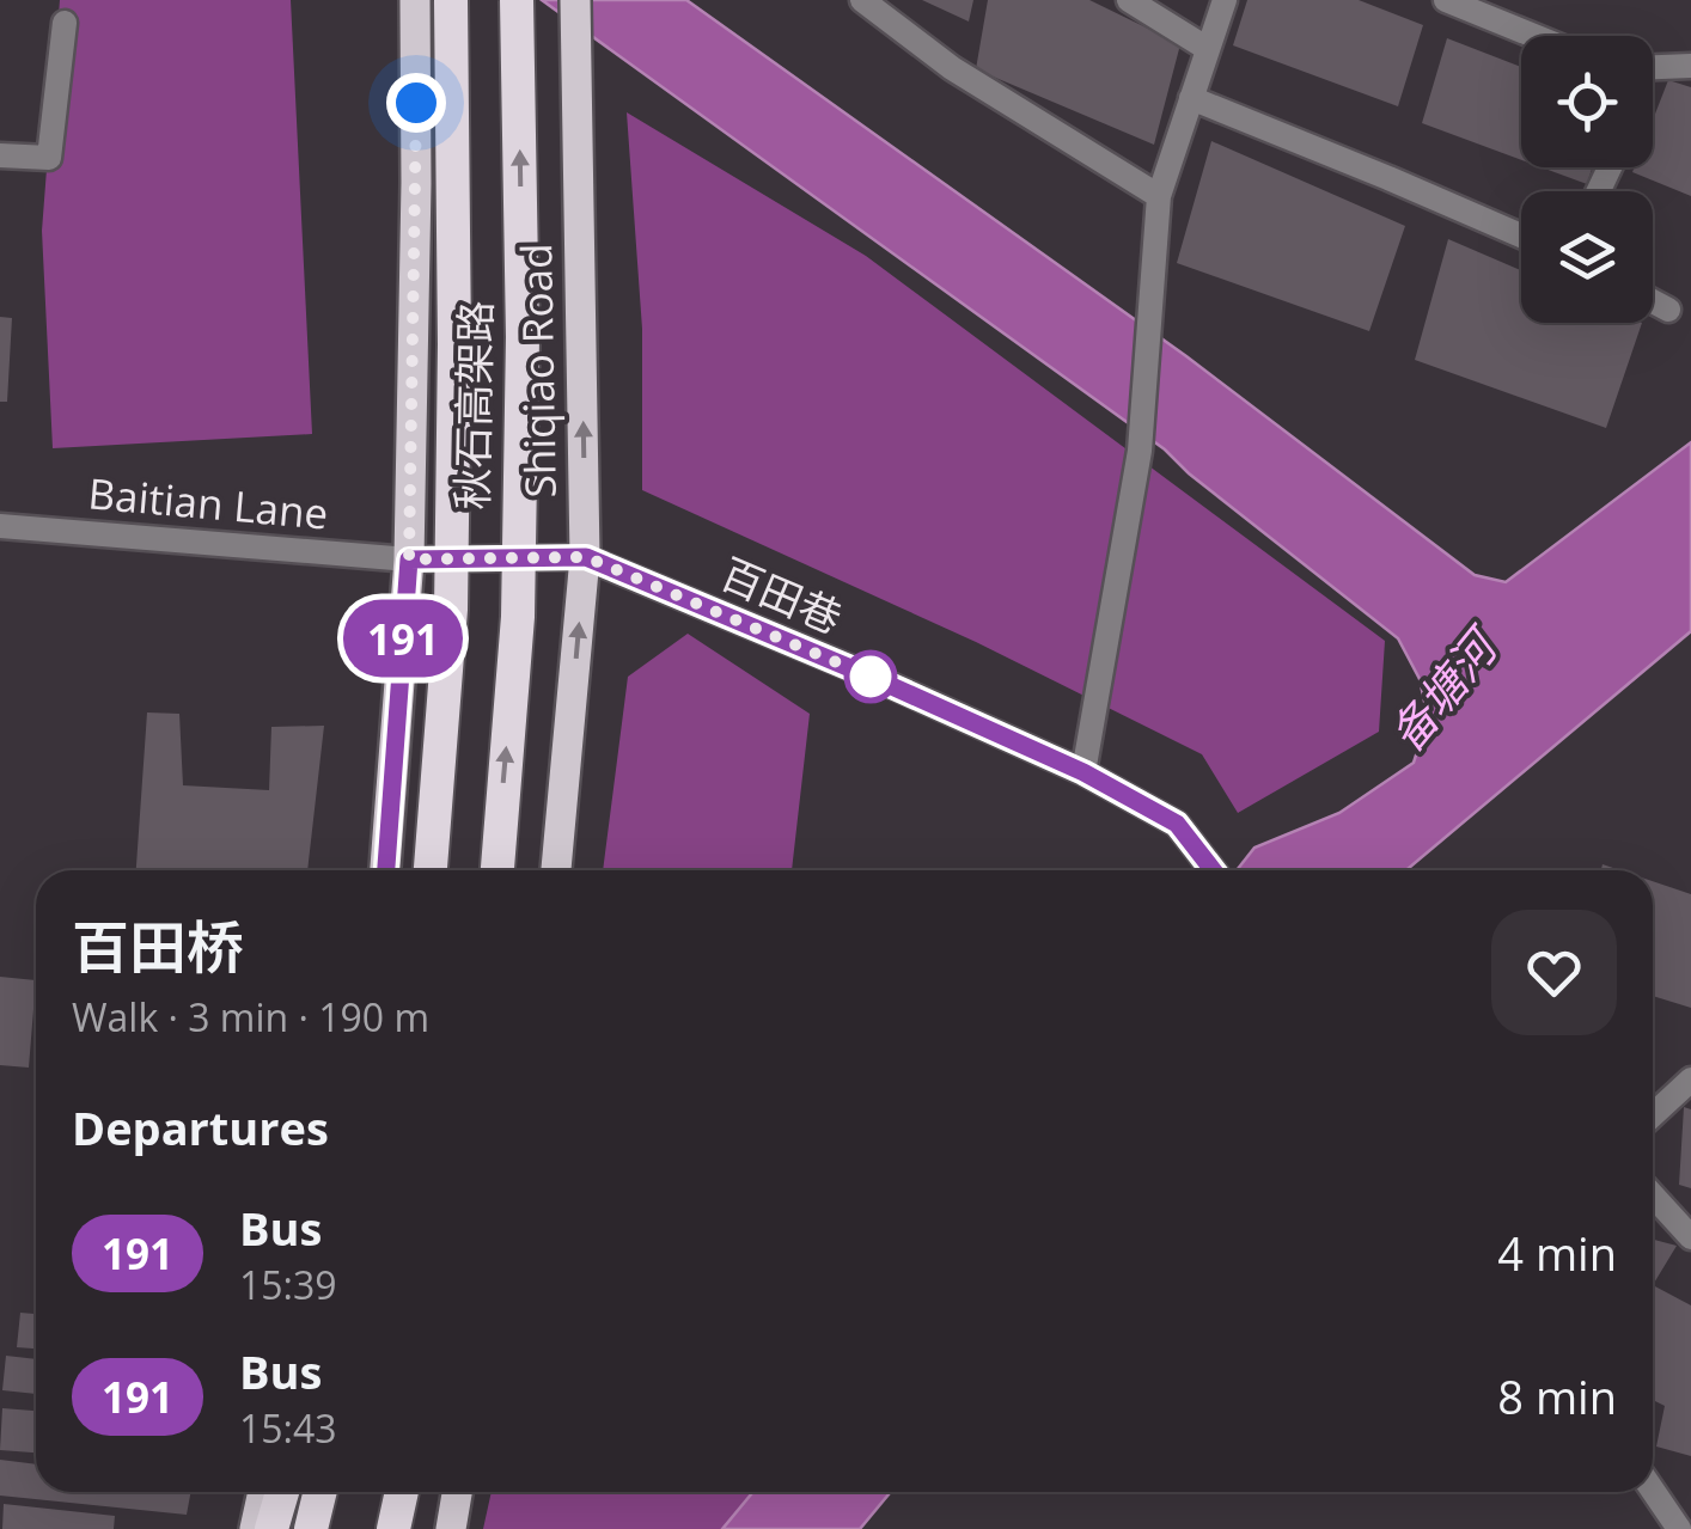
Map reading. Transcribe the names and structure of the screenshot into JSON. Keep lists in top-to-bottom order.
{
  "streets": {
    "highway": ["秋石高架路"],
    "main road": ["Shiqiao Road"],
    "street": ["Baitian Lane", "百田巷"]
  },
  "crossings": [
    ["Shiqiao Road", "百田巷"],
    ["Baitian Lane", "百田巷"]
  ],
  "water": ["备塘河"],
  "lines": ["bus line 191"],
  "page": {
    "on_map": "191",
    "heading": [
      ["百田桥", "Walk · 3 min · 190 m"],
      "Departures"
    ],
    "list": [
      {
        "mark": "191",
        "name": "Bus",
        "note": "15:39",
        "value": "4 min"
      },
      {
        "mark": "191",
        "name": "Bus",
        "note": "15:43",
        "value": "8 min"
      }
    ]
  }
}
